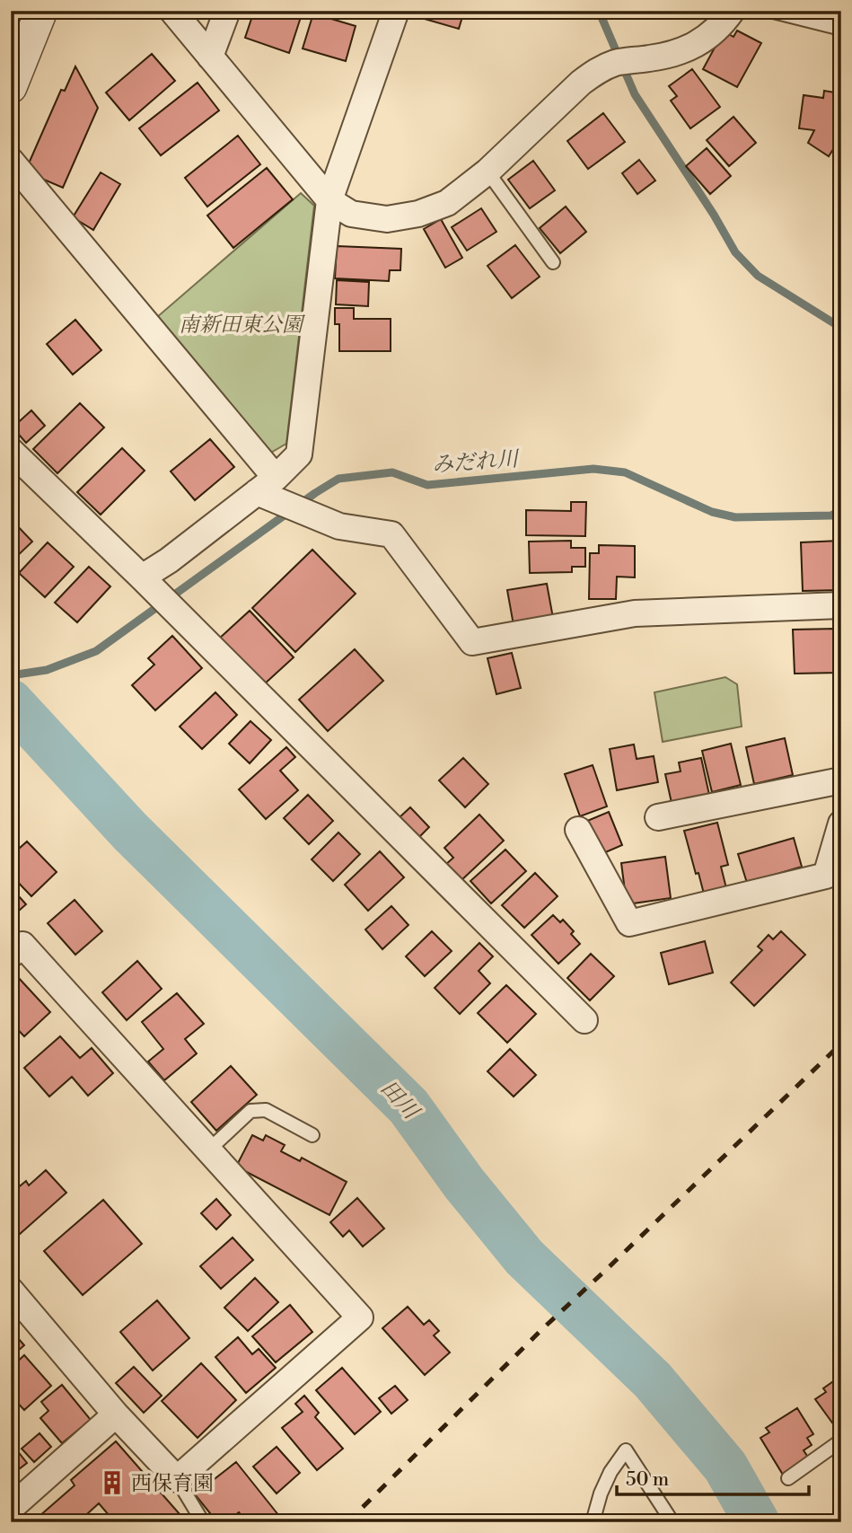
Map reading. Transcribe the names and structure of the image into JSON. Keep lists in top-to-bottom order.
{
  "water": ["みだれ川", "田川"],
  "parks": ["南新田東公園"],
  "places": {
    "building": ["西保育園"]
  },
  "scale_bar": "50 m"
}
